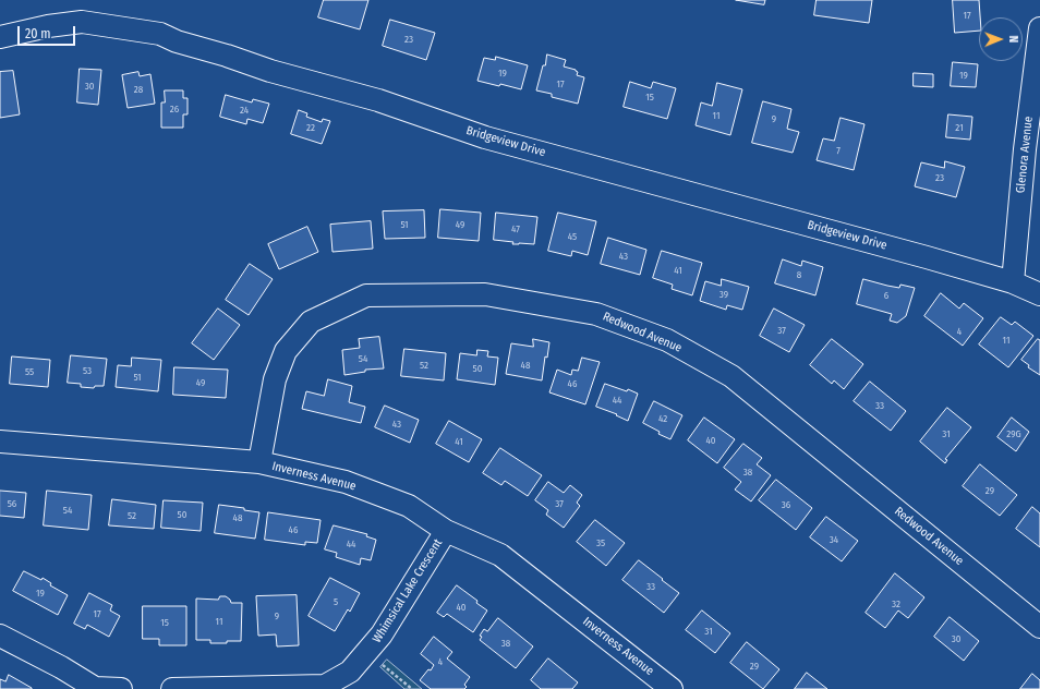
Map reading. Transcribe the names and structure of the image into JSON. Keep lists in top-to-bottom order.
{
  "streets": {
    "street": [
      "Bridgeview Drive",
      "Glenora Avenue",
      "Redwood Avenue",
      "Inverness Avenue",
      "Whimsical Lake Crescent"
    ]
  },
  "crossings": [
    ["Bridgeview Drive", "Glenora Avenue"],
    ["Redwood Avenue", "Inverness Avenue"],
    ["Inverness Avenue", "Whimsical Lake Crescent"]
  ],
  "house_numbers": [
    "17",
    "23",
    "19",
    "19",
    "17",
    "30",
    "28",
    "15",
    "26",
    "24",
    "11",
    "9",
    "22",
    "21",
    "7",
    "23",
    "51",
    "49",
    "47",
    "45",
    "43",
    "41",
    "8",
    "39",
    "6",
    "37",
    "4",
    "11",
    "54",
    "52",
    "48",
    "50",
    "53",
    "55",
    "51",
    "49",
    "46",
    "44",
    "33",
    "42",
    "43",
    "31",
    "29G",
    "40",
    "41",
    "38",
    "29",
    "56",
    "37",
    "36",
    "54",
    "50",
    "52",
    "48",
    "46",
    "34",
    "35",
    "44",
    "33",
    "19",
    "5",
    "32",
    "40",
    "17",
    "9",
    "11",
    "15",
    "31",
    "30",
    "38",
    "4",
    "29"
  ],
  "scale_bar": "20 m",
  "north": "right"
}
